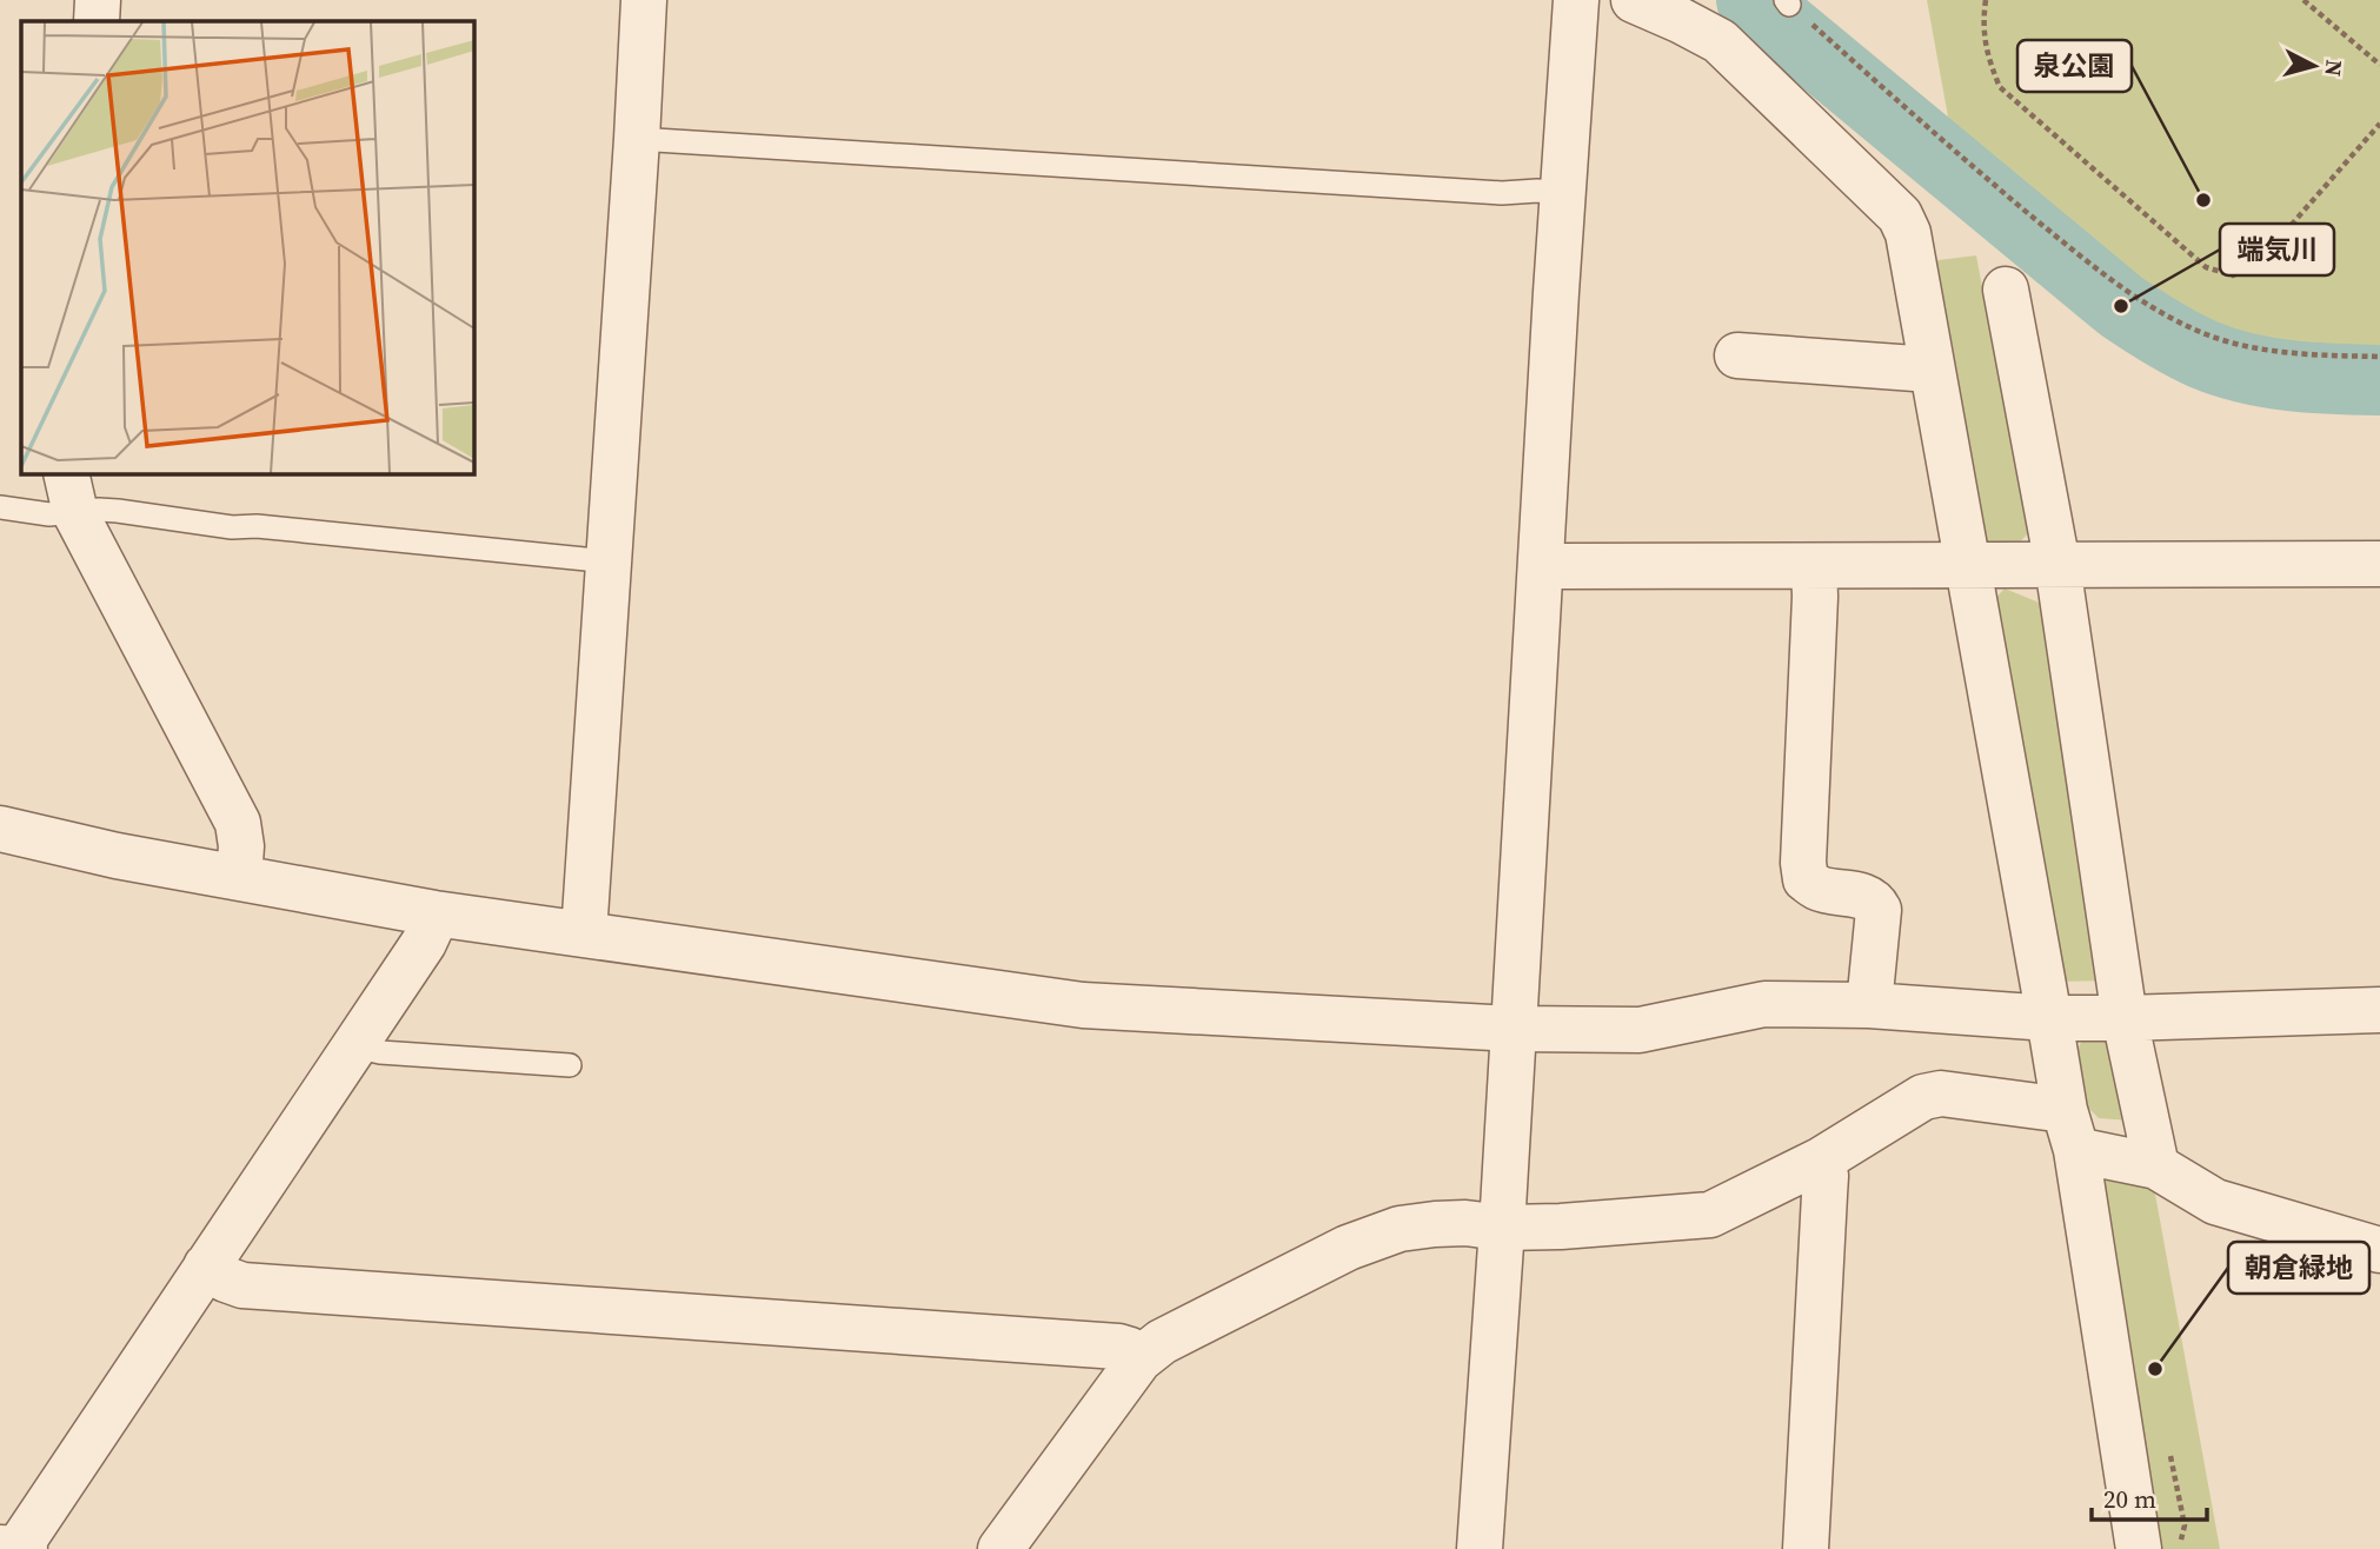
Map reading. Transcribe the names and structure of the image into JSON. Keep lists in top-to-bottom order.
{
  "places": ["泉公園", "端気川", "朝倉緑地"],
  "scale_bar": "20 m",
  "north": "right"
}
